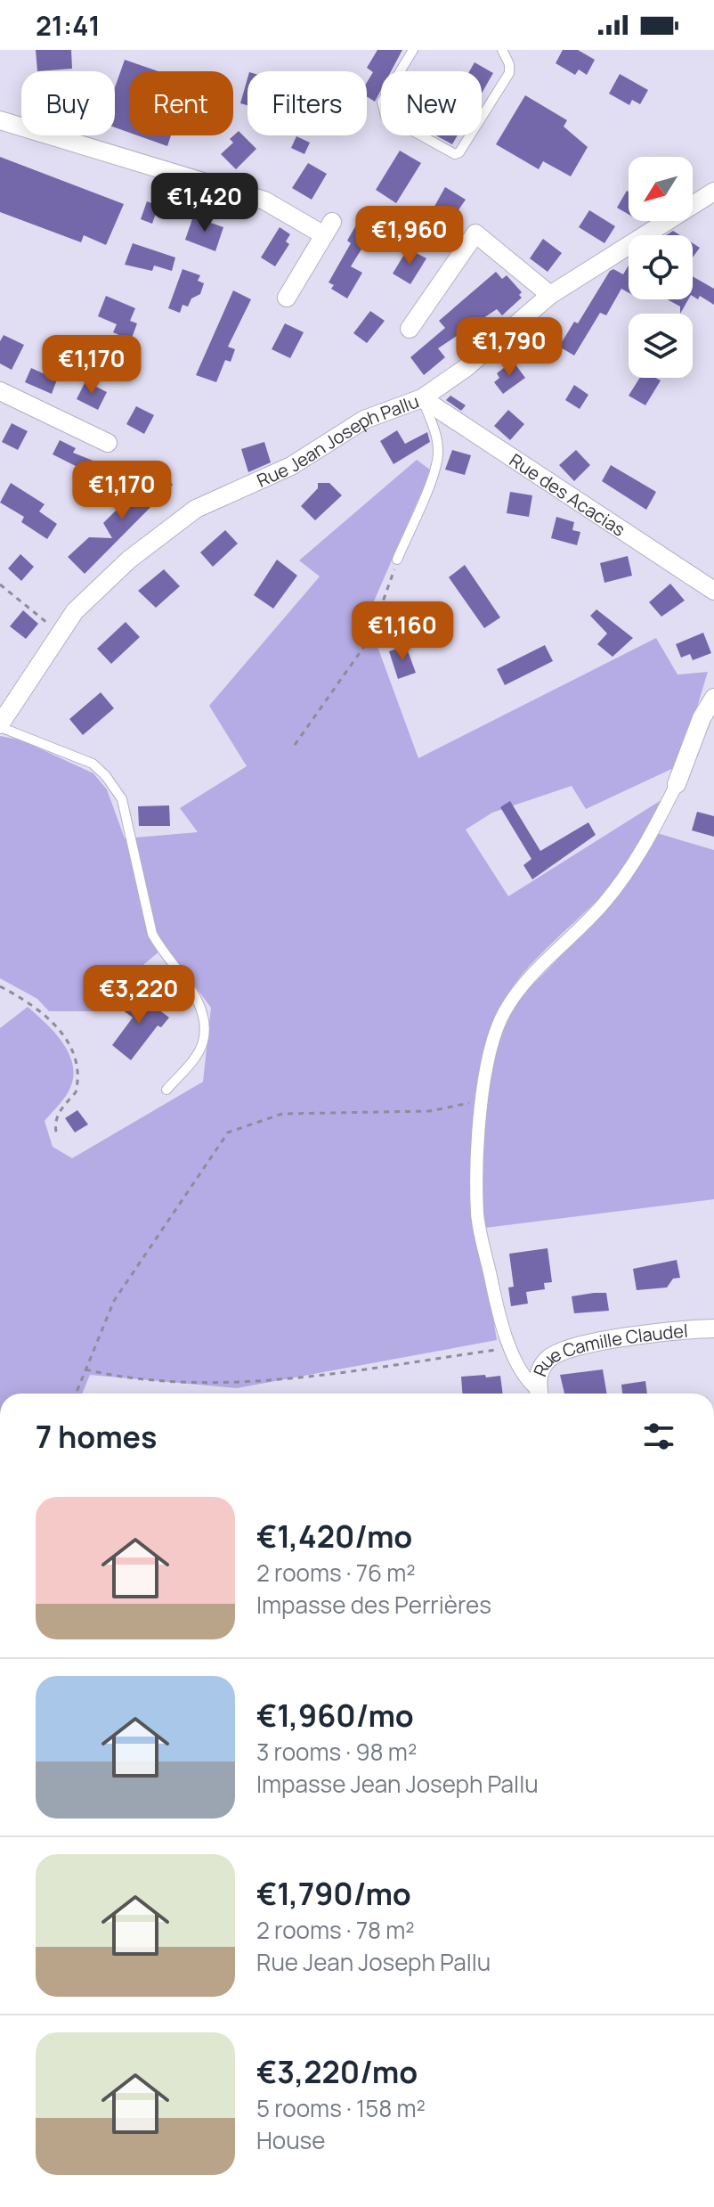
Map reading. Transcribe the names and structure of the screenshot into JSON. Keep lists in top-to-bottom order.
{
  "streets": {
    "street": ["Rue Jean Joseph Pallu", "Rue des Acacias", "Rue Camille Claudel"]
  },
  "crossings": [
    ["Rue Jean Joseph Pallu", "Rue des Acacias"]
  ],
  "north": "bottom left",
  "page": {
    "status": "21:41",
    "chip": [
      "Buy",
      "Rent",
      "Filters",
      "New"
    ],
    "price": [
      "€1,420",
      "€1,960",
      "€1,790",
      "€1,170",
      "€1,170",
      "€1,160",
      "€3,220"
    ],
    "heading": "7 homes",
    "list": [
      {
        "name": "€1,420/mo",
        "note": "2 rooms · 76 m² · Impasse des Perrières"
      },
      {
        "name": "€1,960/mo",
        "note": "3 rooms · 98 m² · Impasse Jean Joseph Pallu"
      },
      {
        "name": "€1,790/mo",
        "note": "2 rooms · 78 m² · Rue Jean Joseph Pallu"
      },
      {
        "name": "€3,220/mo",
        "note": "5 rooms · 158 m² · House"
      }
    ]
  }
}
